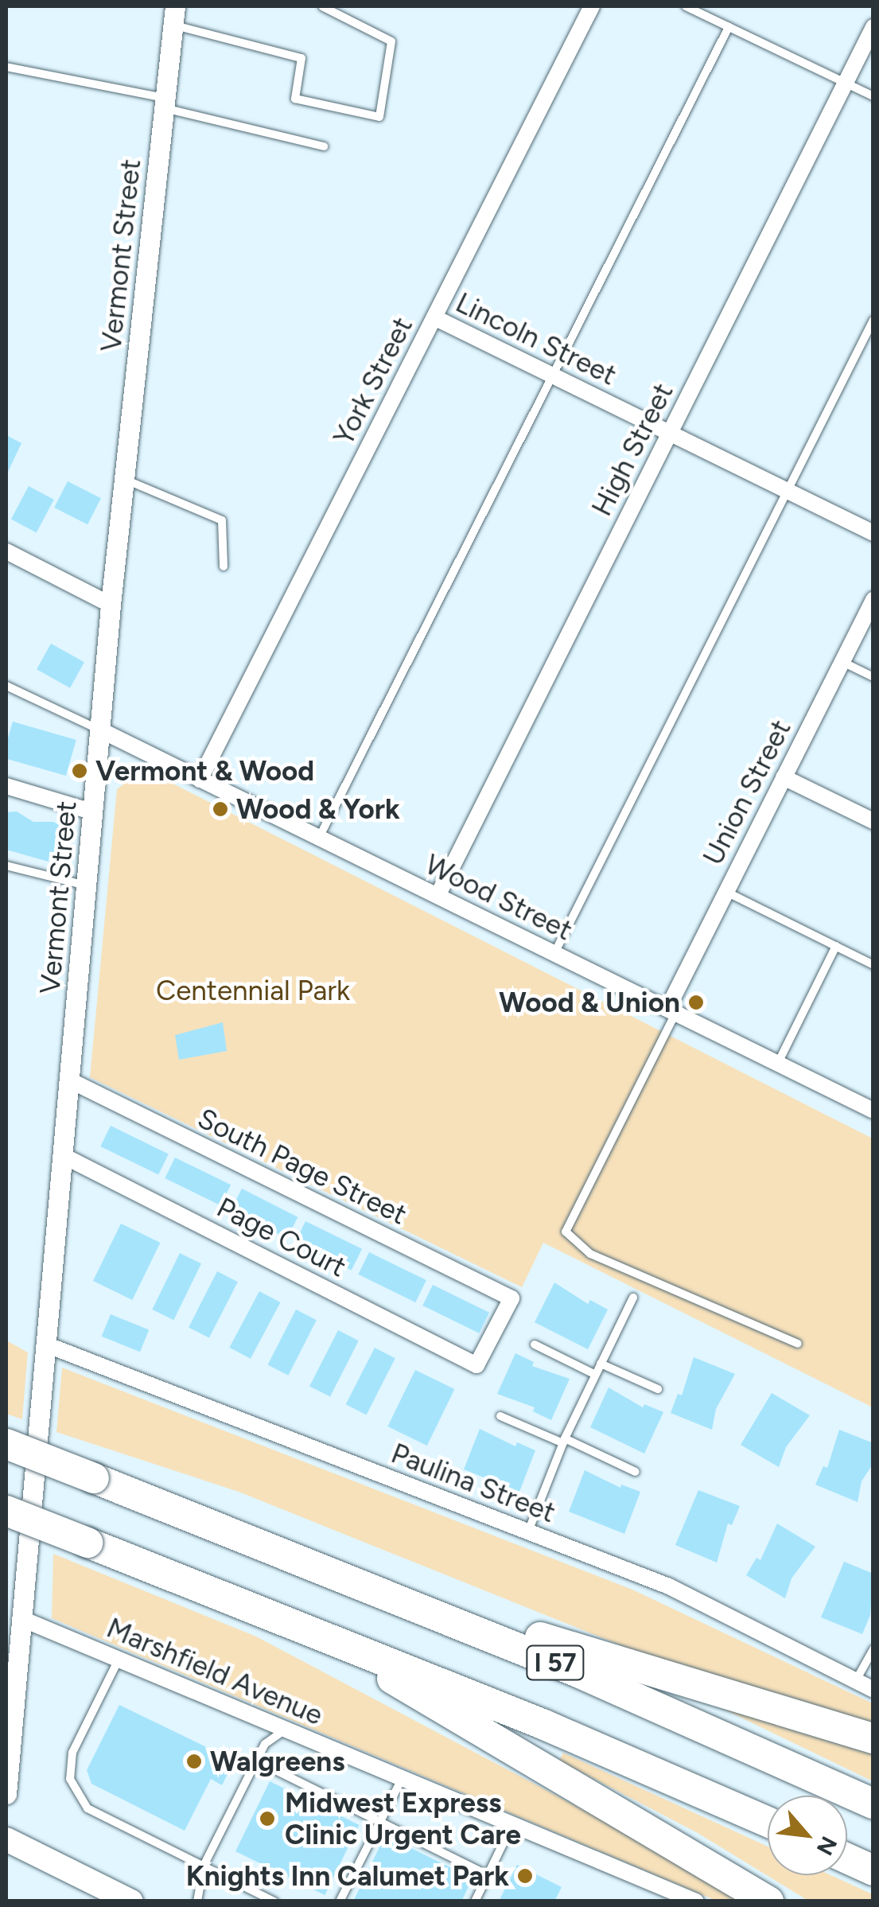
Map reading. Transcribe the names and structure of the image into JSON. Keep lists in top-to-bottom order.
{
  "streets": {
    "highway": ["I 57"],
    "street": [
      "Vermont Street",
      "Lincoln Street",
      "York Street",
      "High Street",
      "Union Street",
      "Wood Street",
      "South Page Street",
      "Page Court",
      "Paulina Street",
      "Marshfield Avenue"
    ]
  },
  "crossings": [
    ["Vermont Street", "Wood Street"],
    ["Vermont Street", "South Page Street"],
    ["Vermont Street", "Page Court"],
    ["Vermont Street", "Paulina Street"],
    ["Vermont Street", "Marshfield Avenue"],
    ["Lincoln Street", "York Street"],
    ["Lincoln Street", "High Street"],
    ["York Street", "Wood Street"],
    ["High Street", "Wood Street"],
    ["Union Street", "Wood Street"],
    ["South Page Street", "Page Court"]
  ],
  "parks": ["Centennial Park"],
  "places": [
    "Vermont & Wood",
    "Wood & York",
    "Wood & Union",
    "Walgreens",
    "Midwest Express Clinic Urgent Care",
    "Knights Inn Calumet Park"
  ],
  "north": "bottom right"
}
